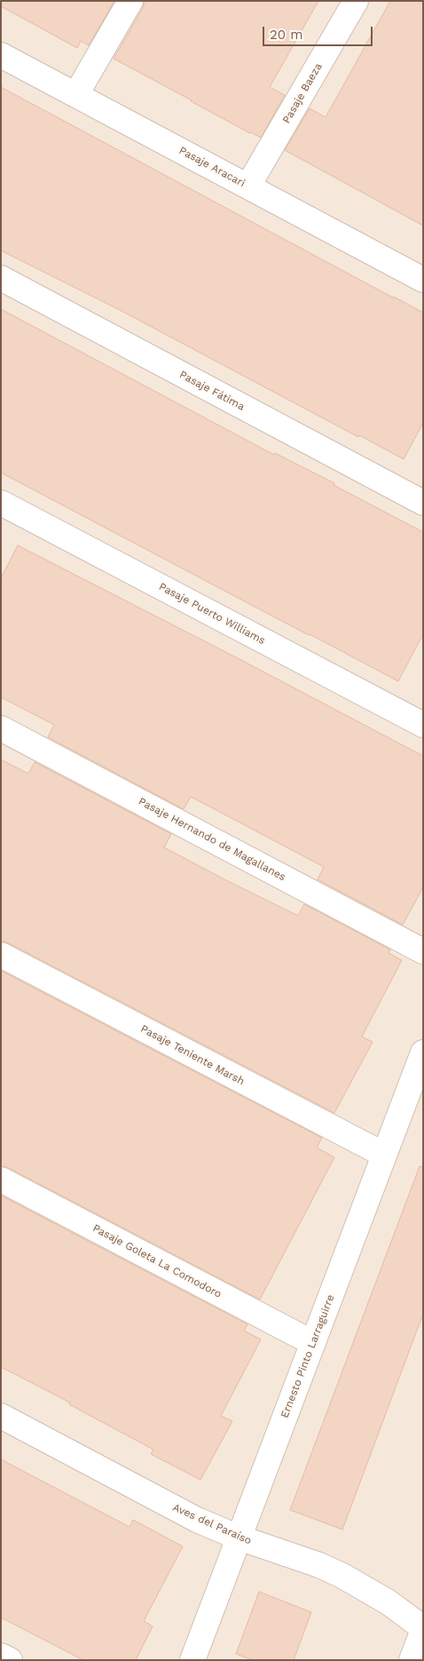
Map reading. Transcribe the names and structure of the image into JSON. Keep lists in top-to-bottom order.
{
  "streets": {
    "street": [
      "Pasaje Baeza",
      "Pasaje Aracari",
      "Pasaje Fátima",
      "Pasaje Puerto Williams",
      "Pasaje Hernando de Magallanes",
      "Pasaje Teniente Marsh",
      "Pasaje Goleta La Comodoro",
      "Ernesto Pinto Larraguirre",
      "Aves del Paraíso"
    ]
  },
  "crossings": [
    ["Pasaje Baeza", "Pasaje Aracari"],
    ["Pasaje Teniente Marsh", "Ernesto Pinto Larraguirre"],
    ["Pasaje Goleta La Comodoro", "Ernesto Pinto Larraguirre"],
    ["Ernesto Pinto Larraguirre", "Aves del Paraíso"]
  ],
  "scale_bar": "20 m"
}
